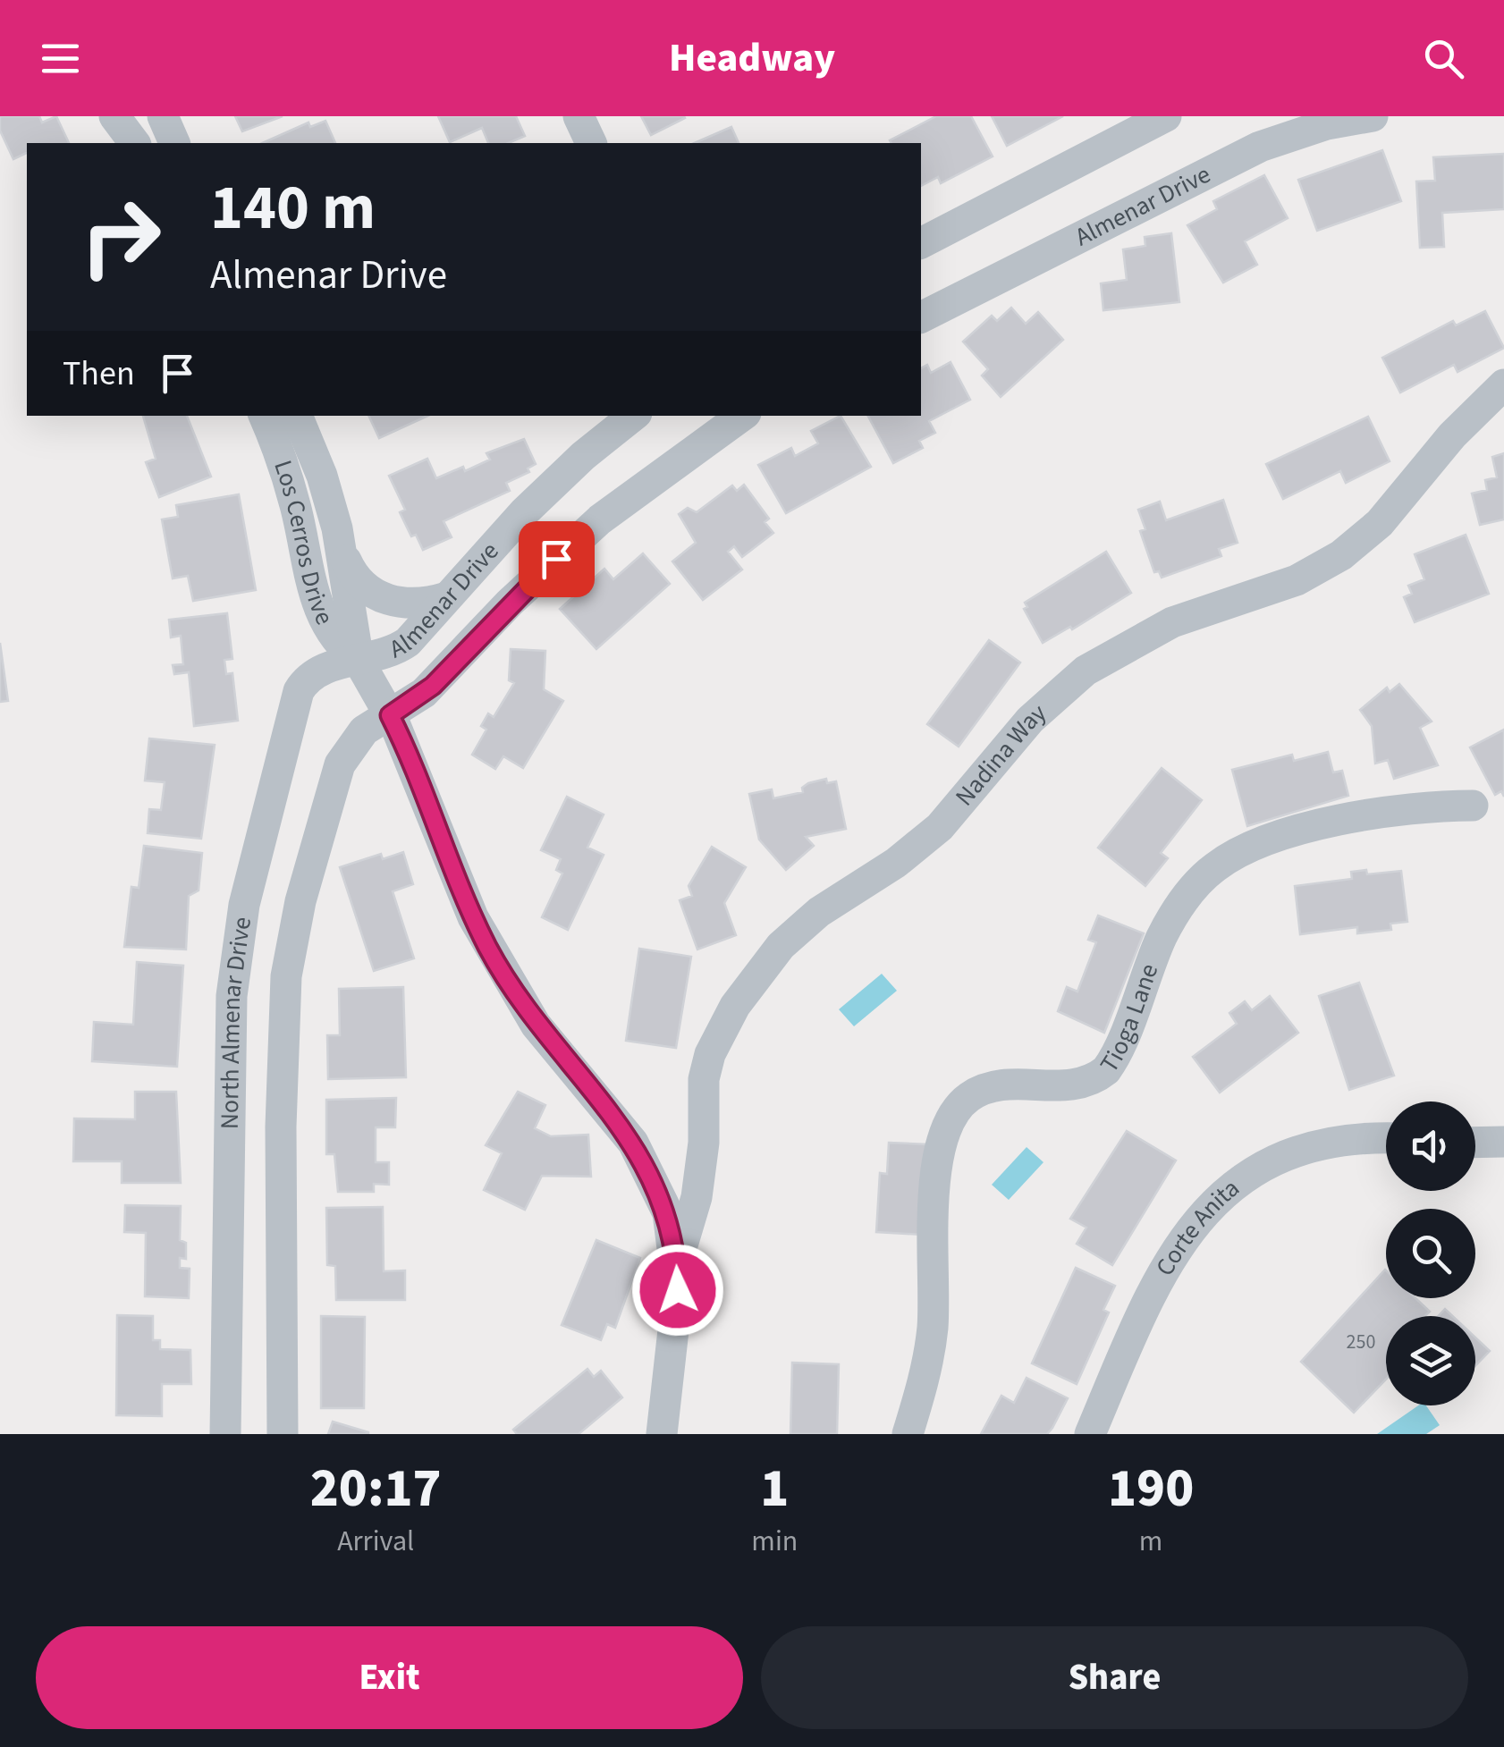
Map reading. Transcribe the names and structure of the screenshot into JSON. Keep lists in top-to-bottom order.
{
  "streets": {
    "street": [
      "Almenar Drive",
      "Los Cerros Drive",
      "Nadina Way",
      "Tioga Lane",
      "North Almenar Drive",
      "Corte Anita"
    ]
  },
  "crossings": [
    ["Almenar Drive", "Los Cerros Drive"],
    ["Almenar Drive", "North Almenar Drive"],
    ["Los Cerros Drive", "Nadina Way"],
    ["Los Cerros Drive", "North Almenar Drive"]
  ],
  "house_numbers": ["250"],
  "page": {
    "header": "Headway",
    "turn": ["140 m", "Almenar Drive"],
    "then": "Then",
    "eta": [
      "20:17",
      "Arrival",
      "1",
      "min",
      "190",
      "m"
    ],
    "buttons": ["Exit", "Share"]
  }
}
